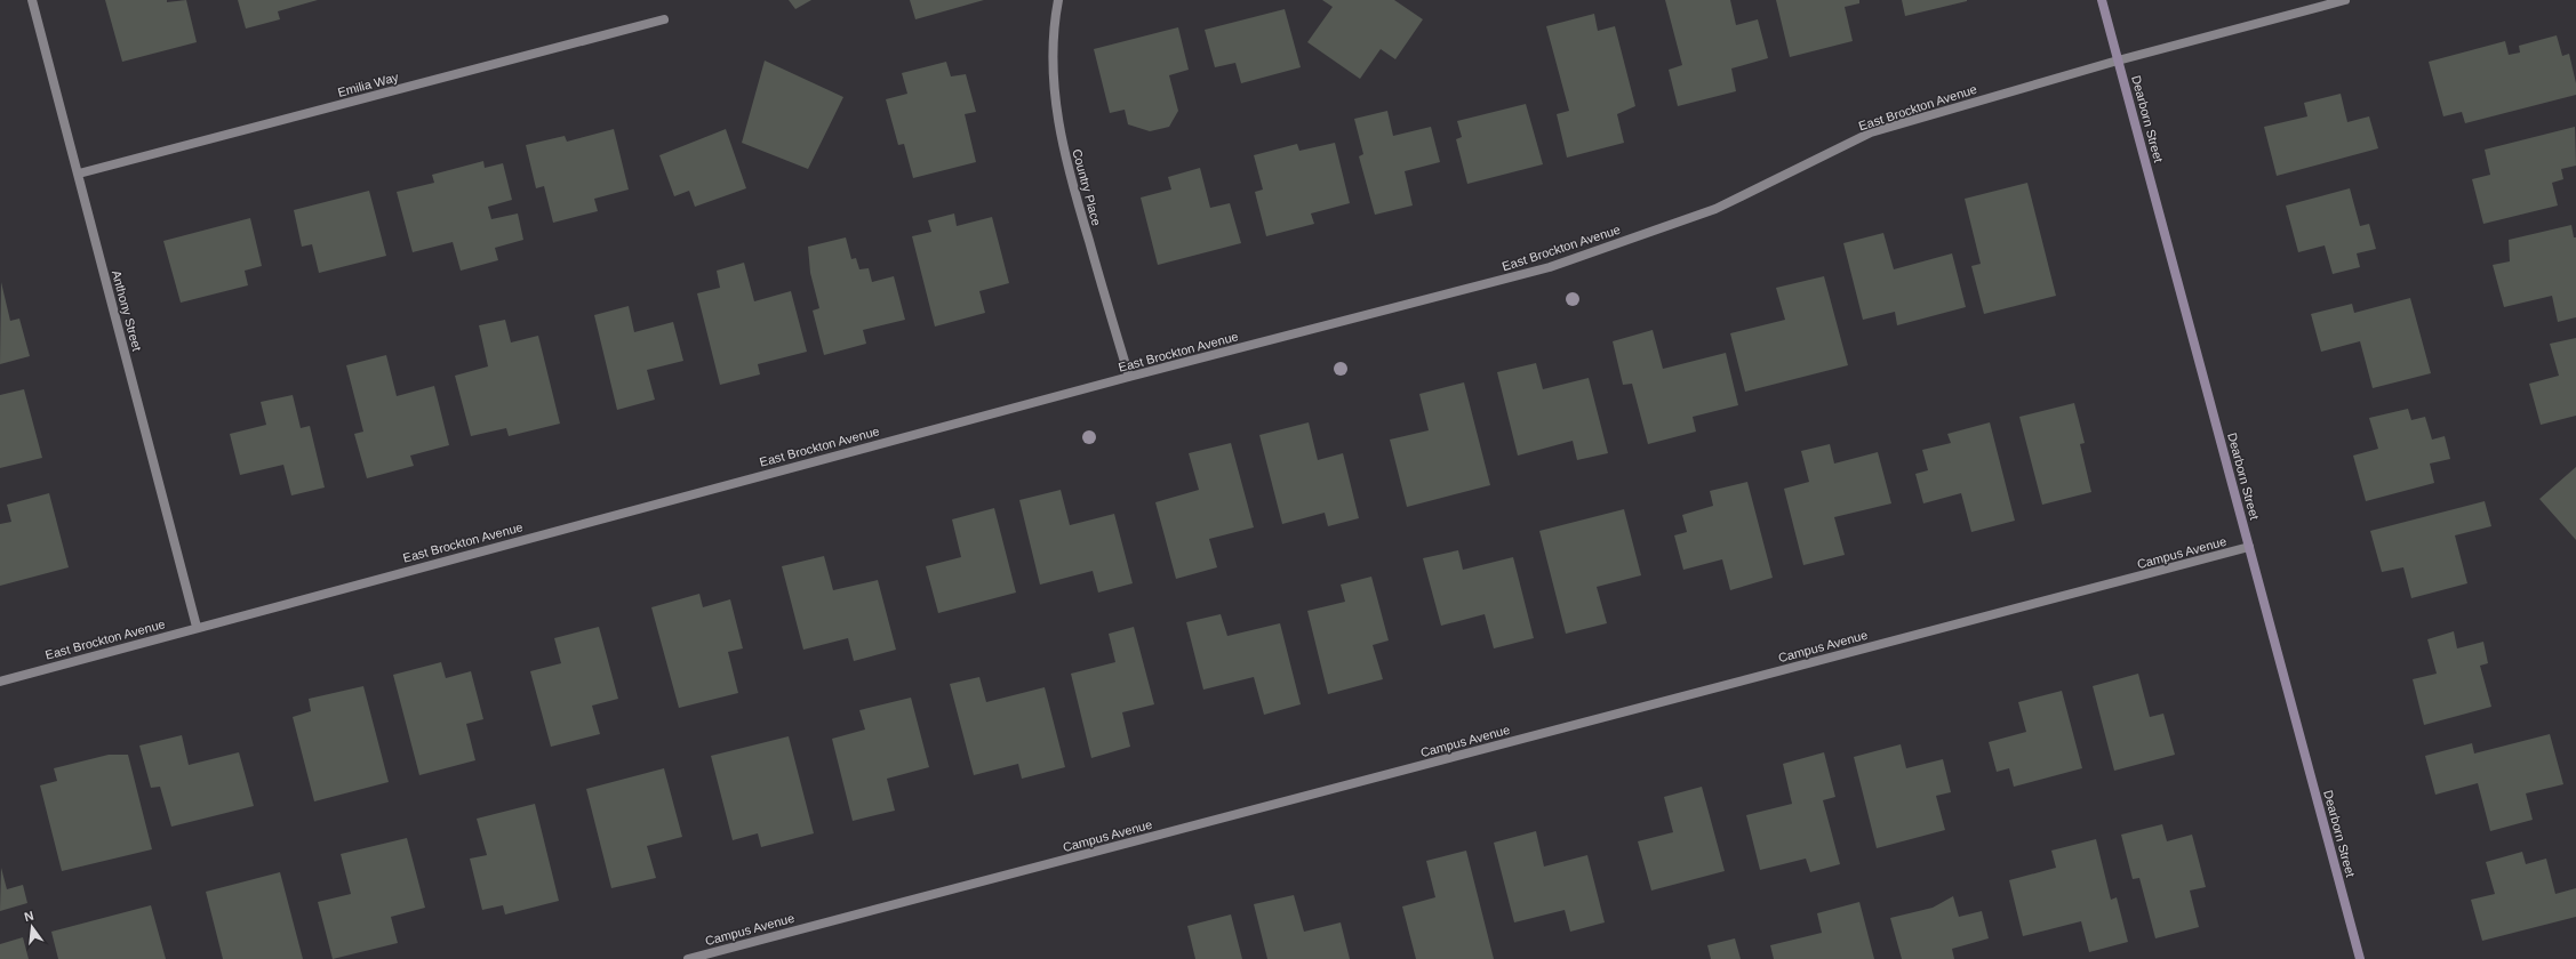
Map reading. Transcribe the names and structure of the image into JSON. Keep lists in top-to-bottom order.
{
  "streets": {
    "street": [
      "Emilia Way",
      "East Brockton Avenue",
      "Dearborn Street",
      "Country Place",
      "Anthony Street",
      "Campus Avenue"
    ]
  },
  "crossings": [
    ["Emilia Way", "Anthony Street"],
    ["East Brockton Avenue", "Dearborn Street"],
    ["East Brockton Avenue", "Country Place"],
    ["East Brockton Avenue", "Anthony Street"],
    ["Dearborn Street", "Campus Avenue"]
  ],
  "north": "top"
}
